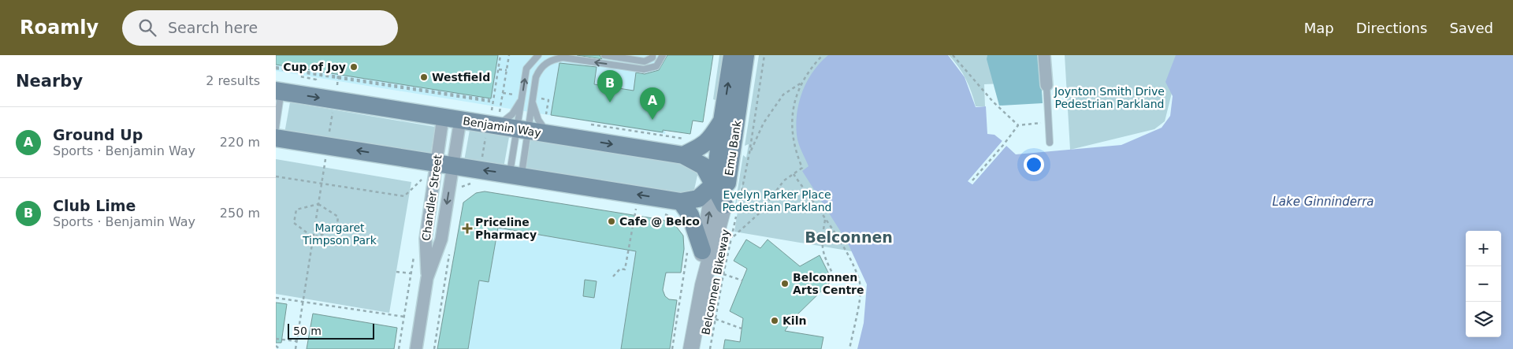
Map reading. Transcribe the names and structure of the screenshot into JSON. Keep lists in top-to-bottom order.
{
  "streets": {
    "main road": ["Benjamin Way", "Emu Bank"],
    "street": ["Chandler Street"],
    "path": ["Belconnen Bikeway"]
  },
  "crossings": [
    ["Benjamin Way", "Emu Bank"],
    ["Benjamin Way", "Chandler Street"],
    ["Benjamin Way", "Belconnen Bikeway"],
    ["Emu Bank", "Belconnen Bikeway"]
  ],
  "districts": ["Belconnen"],
  "water": ["Lake Ginninderra"],
  "parks": ["Joynton Smith Drive Pedestrian Parkland", "Evelyn Parker Place Pedestrian Parkland", "Margaret Timpson Park"],
  "places": {
    "other": [
      "Cup of Joy",
      "Westfield",
      "Cafe @ Belco",
      "Belconnen Arts Centre",
      "Kiln"
    ],
    "health": ["Priceline Pharmacy"]
  },
  "scale_bar": "50 m",
  "page": {
    "header": "Roamly",
    "search": "Search here",
    "nav": ["Map", "Directions", "Saved"],
    "heading": ["Nearby", "2 results"],
    "pins": ["B", "A"],
    "list": [
      {
        "mark": "A",
        "name": "Ground Up",
        "note": "Sports · Benjamin Way",
        "value": "220 m"
      },
      {
        "mark": "B",
        "name": "Club Lime",
        "note": "Sports · Benjamin Way",
        "value": "250 m"
      }
    ],
    "map_buttons": ["+", "−"],
    "scale": "50 m"
  }
}
